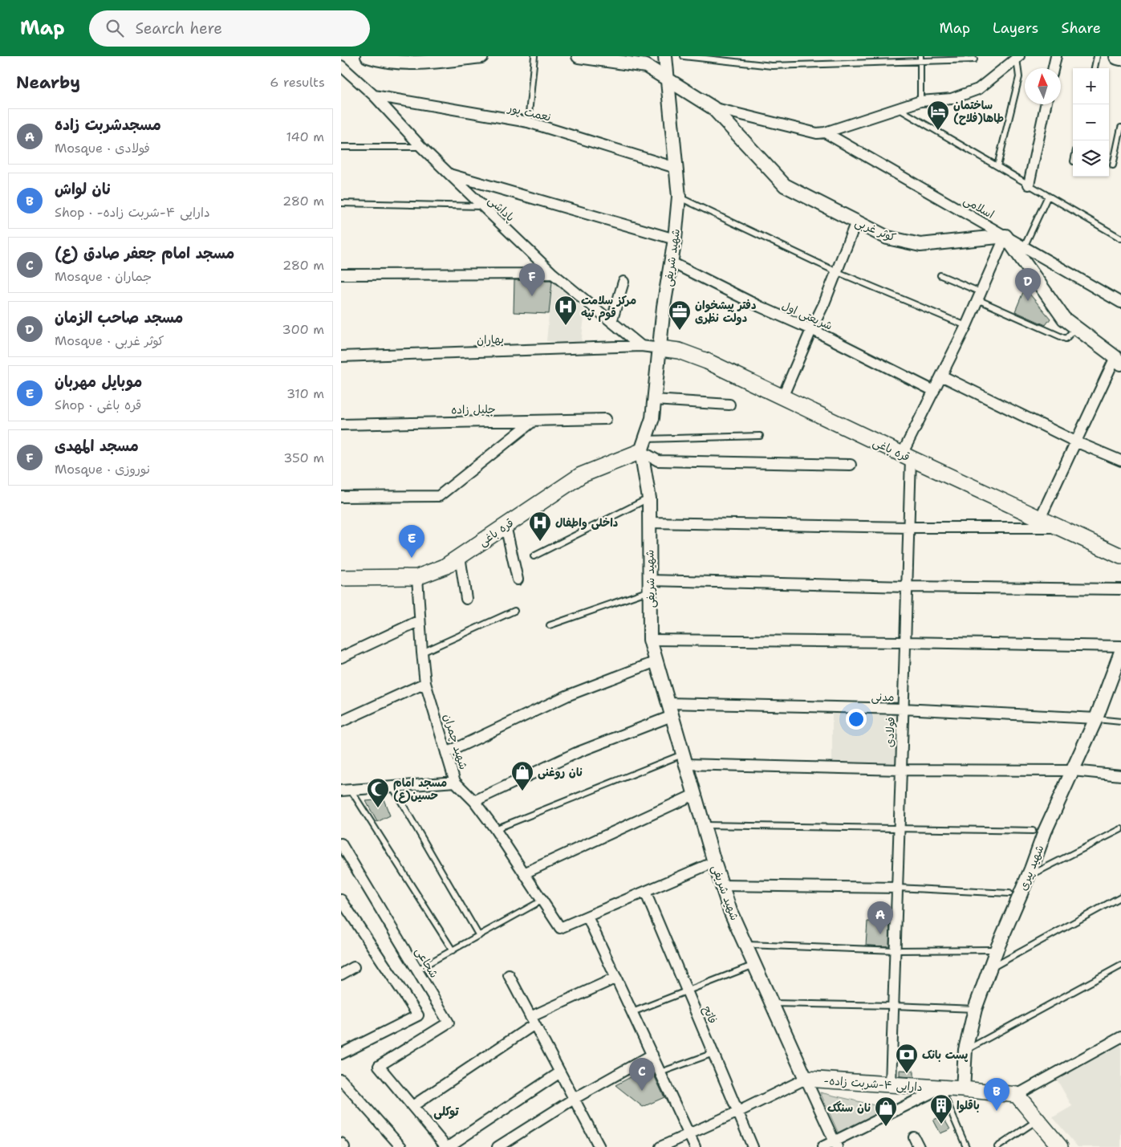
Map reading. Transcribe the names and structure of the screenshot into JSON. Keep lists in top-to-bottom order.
{
  "streets": {
    "main road": ["قره باغی", "-دارایی ۴-شربت زاده"],
    "street": [
      "نعمت پور",
      "اسلامی",
      "پاداشی",
      "کوثر غربی",
      "شهید شریفى",
      "شریعتی اول",
      "بهاران",
      "جلیل زاده",
      "مدنی",
      "فولادی",
      "شهید چمران",
      "شهید پیری",
      "شجاعی",
      "فاتح"
    ]
  },
  "crossings": [
    ["نعمت پور", "پاداشی"],
    ["نعمت پور", "شهید شریفى"],
    ["اسلامی", "کوثر غربی"],
    ["پاداشی", "بهاران"],
    ["کوثر غربی", "شهید شریفى"],
    ["شهید شریفى", "شریعتی اول"],
    ["شهید شریفى", "قره باغی"],
    ["شهید شریفى", "مدنی"],
    ["شهید شریفى", "-دارایی ۴-شربت زاده"],
    ["قره باغی", "فولادی"],
    ["قره باغی", "شهید چمران"],
    ["مدنی", "فولادی"],
    ["مدنی", "شهید پیری"],
    ["فولادی", "-دارایی ۴-شربت زاده"],
    ["شهید پیری", "-دارایی ۴-شربت زاده"]
  ],
  "districts": ["توکلی"],
  "places": {
    "hotel": ["ساختمان طاها(فلاح)"],
    "hospital": ["مرکز سلامت قوم تپه", "داخلی واطفال"],
    "office": ["دفتر پیشخوان دولت نظری"],
    "shop": ["نان روغنی", "نان سنگک"],
    "mosque": ["مسجد امام حسین(ع)"],
    "bank": ["پست بانک"],
    "building": ["باقلوا"]
  },
  "north": "top",
  "page": {
    "header": "Map",
    "search": "Search here",
    "nav": ["Map", "Layers", "Share"],
    "heading": ["Nearby", "6 results"],
    "map_buttons": ["+", "−"],
    "list": [
      {
        "mark": "A",
        "name": "مسجدشربت زاده",
        "note": "Mosque · فولادی",
        "value": "140 m"
      },
      {
        "mark": "B",
        "name": "نان لواش",
        "note": "Shop · -دارایی ۴-شربت زاده",
        "value": "280 m"
      },
      {
        "mark": "C",
        "name": "مسجد امام جعفر صادق (ع)",
        "note": "Mosque · جماران",
        "value": "280 m"
      },
      {
        "mark": "D",
        "name": "مسجد صاحب الزمان",
        "note": "Mosque · کوثر غربی",
        "value": "300 m"
      },
      {
        "mark": "E",
        "name": "موبایل مهربان",
        "note": "Shop · قره باغی",
        "value": "310 m"
      },
      {
        "mark": "F",
        "name": "مسجد المهدی",
        "note": "Mosque · نوروزی",
        "value": "350 m"
      }
    ],
    "pins": [
      "F",
      "D",
      "E",
      "A",
      "C",
      "B"
    ]
  }
}
